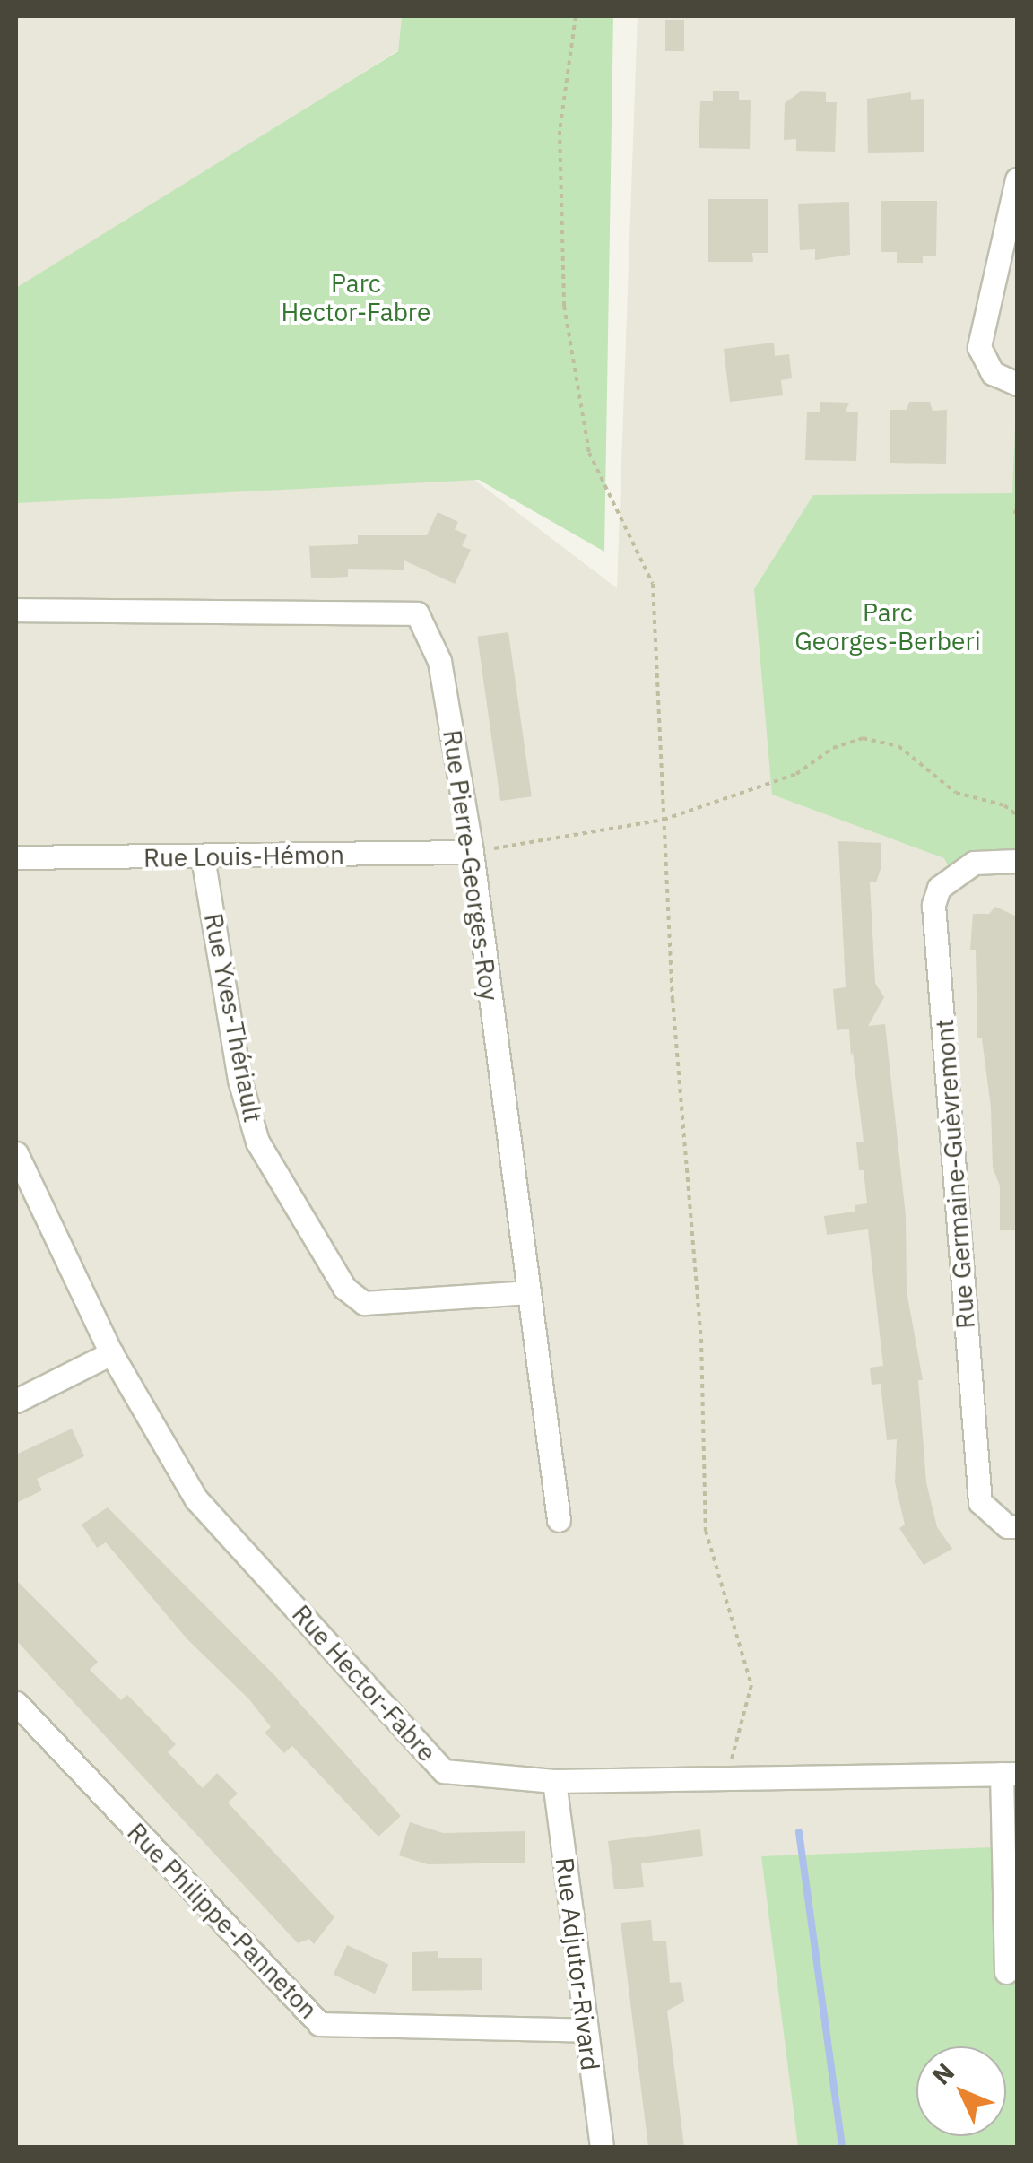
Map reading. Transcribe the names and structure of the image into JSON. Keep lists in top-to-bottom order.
{
  "streets": {
    "street": [
      "Rue Louis-Hémon",
      "Rue Pierre-Georges-Roy",
      "Rue Yves-Thériault",
      "Rue Germaine-Guèvremont",
      "Rue Hector-Fabre",
      "Rue Philippe-Panneton",
      "Rue Adjutor-Rivard"
    ]
  },
  "crossings": [
    ["Rue Louis-Hémon", "Rue Pierre-Georges-Roy"],
    ["Rue Louis-Hémon", "Rue Yves-Thériault"],
    ["Rue Pierre-Georges-Roy", "Rue Yves-Thériault"],
    ["Rue Hector-Fabre", "Rue Adjutor-Rivard"],
    ["Rue Philippe-Panneton", "Rue Adjutor-Rivard"]
  ],
  "parks": ["Parc Hector-Fabre", "Parc Georges-Berberi"],
  "north": "top left"
}
